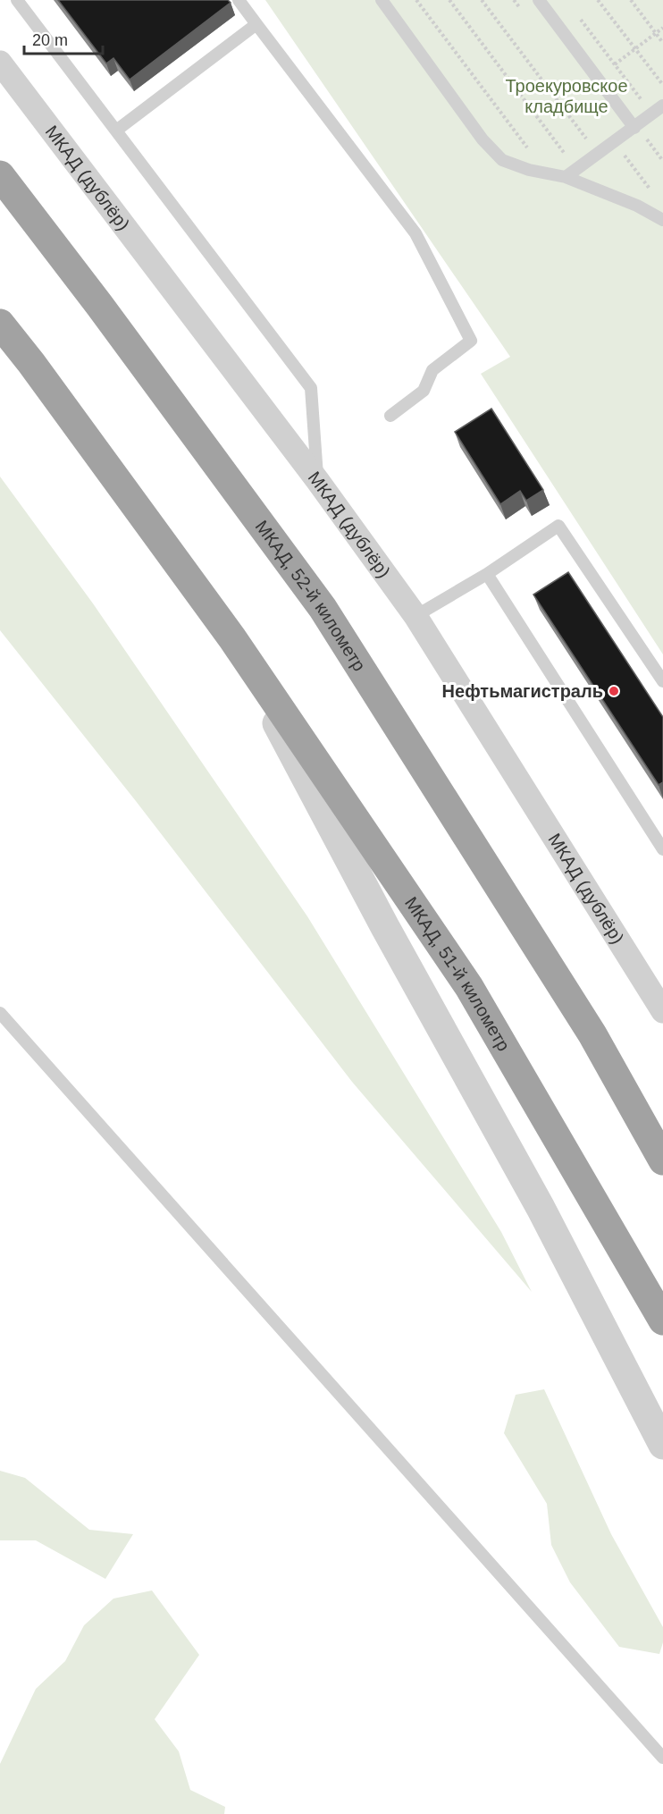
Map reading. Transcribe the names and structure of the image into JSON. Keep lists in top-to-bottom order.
{
  "streets": {
    "highway": ["МКАД, 52-й километр", "МКАД, 51-й километр"],
    "street": ["МКАД (дублёр)"]
  },
  "parks": ["Троекуровское кладбище"],
  "places": ["Нефтьмагистраль"],
  "scale_bar": "20 m"
}
